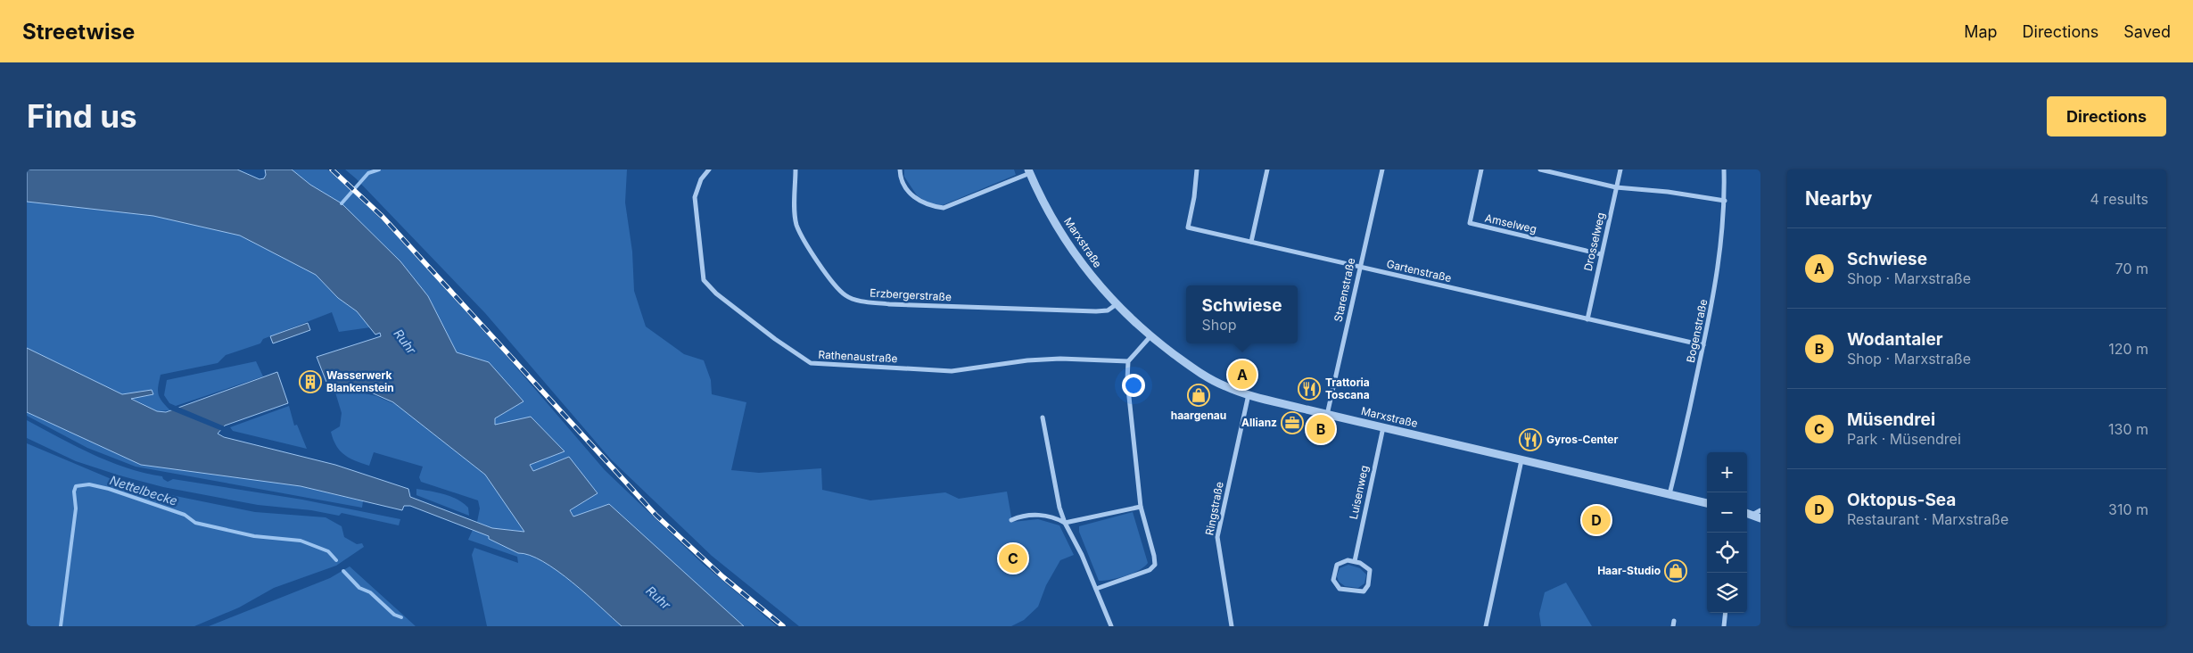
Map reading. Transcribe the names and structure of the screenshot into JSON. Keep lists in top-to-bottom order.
{
  "streets": {
    "street": [
      "Amselweg",
      "Drosselweg",
      "Marxstraße",
      "Gartenstraße",
      "Starenstraße",
      "Erzbergerstraße",
      "Bogenstraße",
      "Rathenaustraße",
      "Luisenweg",
      "Ringstraße"
    ]
  },
  "crossings": [
    ["Amselweg", "Drosselweg"],
    ["Drosselweg", "Gartenstraße"],
    ["Marxstraße", "Starenstraße"],
    ["Marxstraße", "Erzbergerstraße"],
    ["Marxstraße", "Bogenstraße"],
    ["Marxstraße", "Luisenweg"],
    ["Marxstraße", "Ringstraße"],
    ["Gartenstraße", "Starenstraße"],
    ["Gartenstraße", "Bogenstraße"]
  ],
  "water": ["Ruhr", "Nettelbecke"],
  "places": {
    "building": ["Wasserwerk Blankenstein"],
    "restaurant": ["Trattoria Toscana", "Gyros-Center"],
    "shop": ["haargenau", "Haar-Studio"],
    "office": ["Allianz"]
  },
  "page": {
    "header": "Streetwise",
    "nav": ["Map", "Directions", "Saved"],
    "buttons": "Directions",
    "title": "Find us",
    "heading": ["Nearby", "4 results"],
    "list": [
      {
        "mark": "A",
        "name": "Schwiese",
        "note": "Shop · Marxstraße",
        "value": "70 m"
      },
      {
        "mark": "B",
        "name": "Wodantaler",
        "note": "Shop · Marxstraße",
        "value": "120 m"
      },
      {
        "mark": "C",
        "name": "Müsendrei",
        "note": "Park · Müsendrei",
        "value": "130 m"
      },
      {
        "mark": "D",
        "name": "Oktopus-Sea",
        "note": "Restaurant · Marxstraße",
        "value": "310 m"
      }
    ],
    "popup": ["Schwiese", "Shop"],
    "pins": [
      "A",
      "B",
      "D",
      "C"
    ],
    "map_buttons": ["+", "−"]
  }
}
